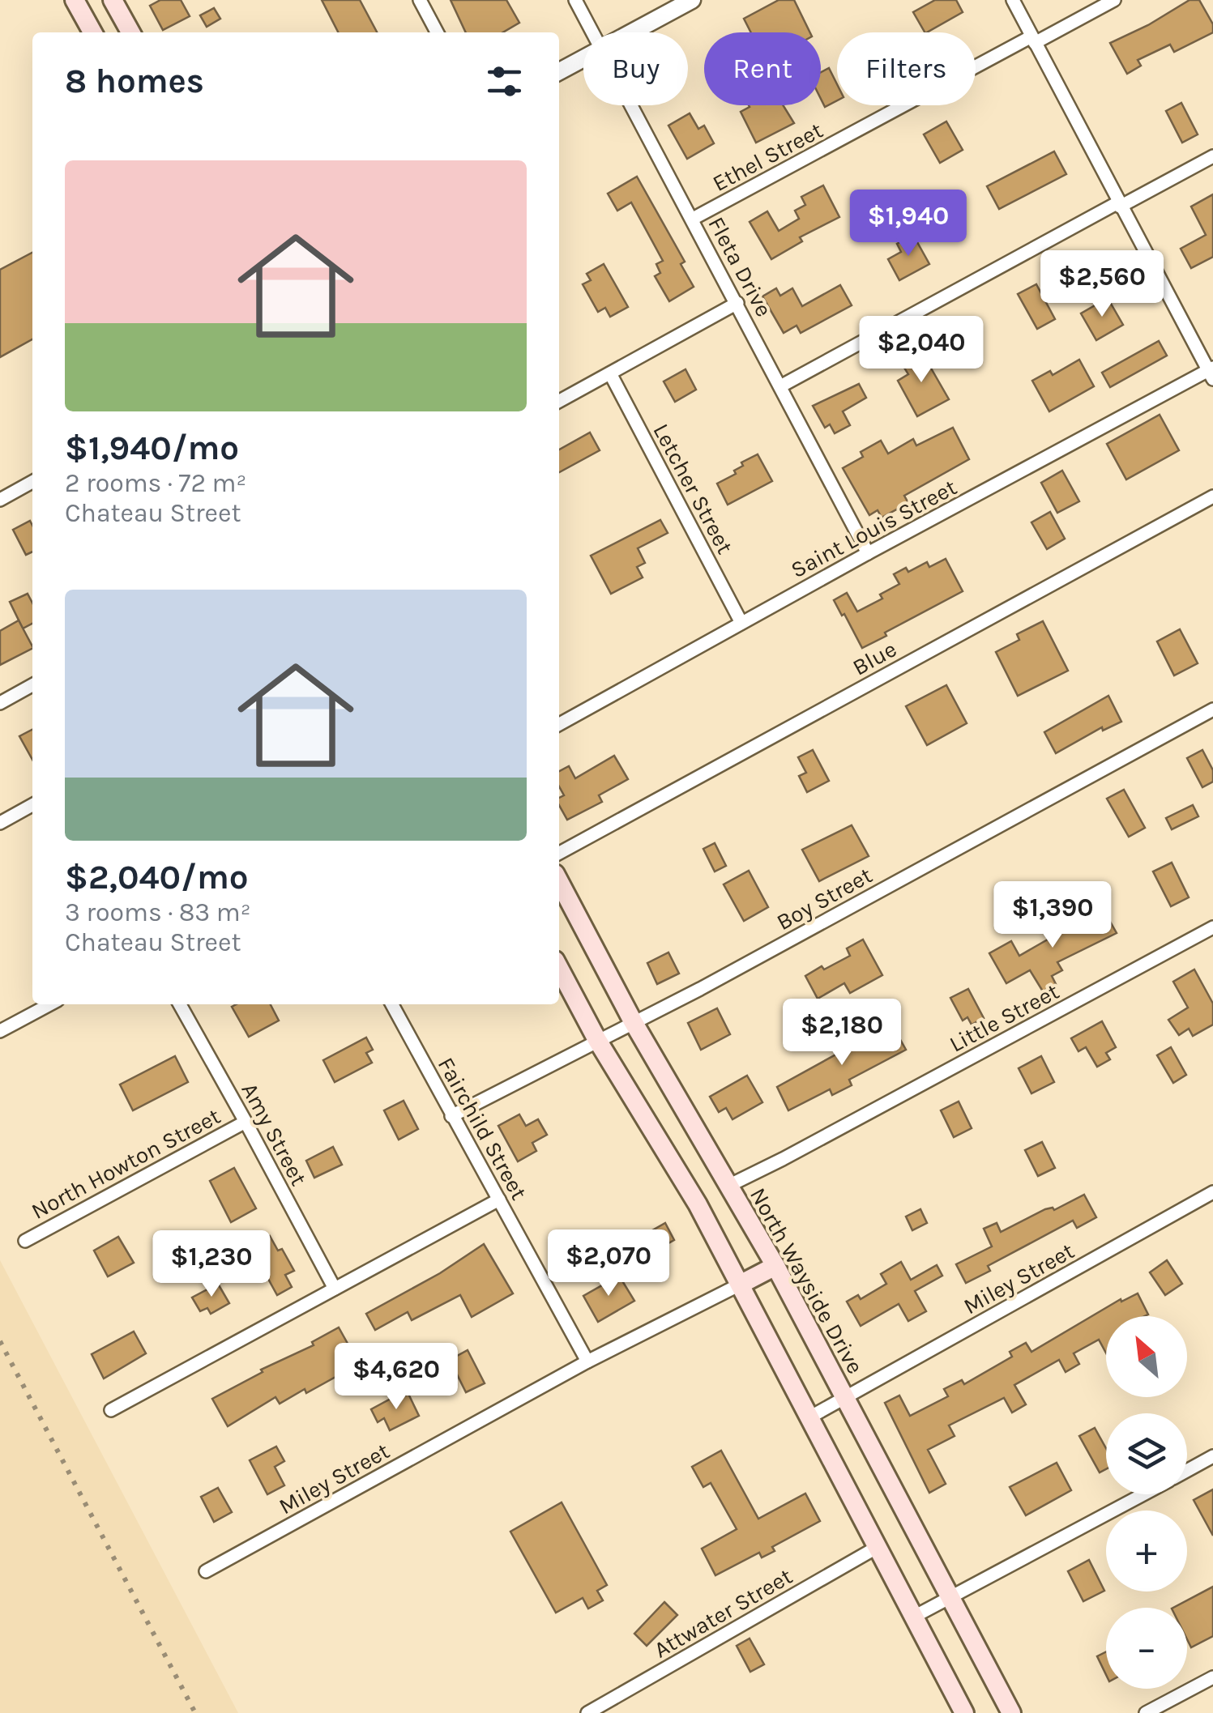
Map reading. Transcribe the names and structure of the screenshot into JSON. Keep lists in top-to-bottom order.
{
  "streets": {
    "main road": ["North Wayside Drive"],
    "street": [
      "Ethel Street",
      "Fleta Drive",
      "Letcher Street",
      "Saint Louis Street",
      "Blue",
      "Boy Street",
      "Little Street",
      "Fairchild Street",
      "Amy Street",
      "North Howton Street",
      "Miley Street",
      "Attwater Street"
    ]
  },
  "crossings": [
    ["Ethel Street", "Fleta Drive"],
    ["Fleta Drive", "Saint Louis Street"],
    ["Letcher Street", "Saint Louis Street"],
    ["Boy Street", "Fairchild Street"],
    ["Boy Street", "North Wayside Drive"],
    ["Little Street", "North Wayside Drive"],
    ["Fairchild Street", "Miley Street"],
    ["Amy Street", "North Howton Street"],
    ["Miley Street", "North Wayside Drive"]
  ],
  "north": "top left",
  "page": {
    "chip": ["Buy", "Rent", "Filters"],
    "heading": "8 homes",
    "list": [
      {
        "name": "$1,940/mo",
        "note": "2 rooms · 72 m² · Chateau Street"
      },
      {
        "name": "$2,040/mo",
        "note": "3 rooms · 83 m² · Chateau Street"
      }
    ],
    "price": [
      "$1,940",
      "$2,560",
      "$2,040",
      "$1,390",
      "$2,180",
      "$2,070",
      "$1,230",
      "$4,620"
    ],
    "map_buttons": ["+", "−"]
  }
}
